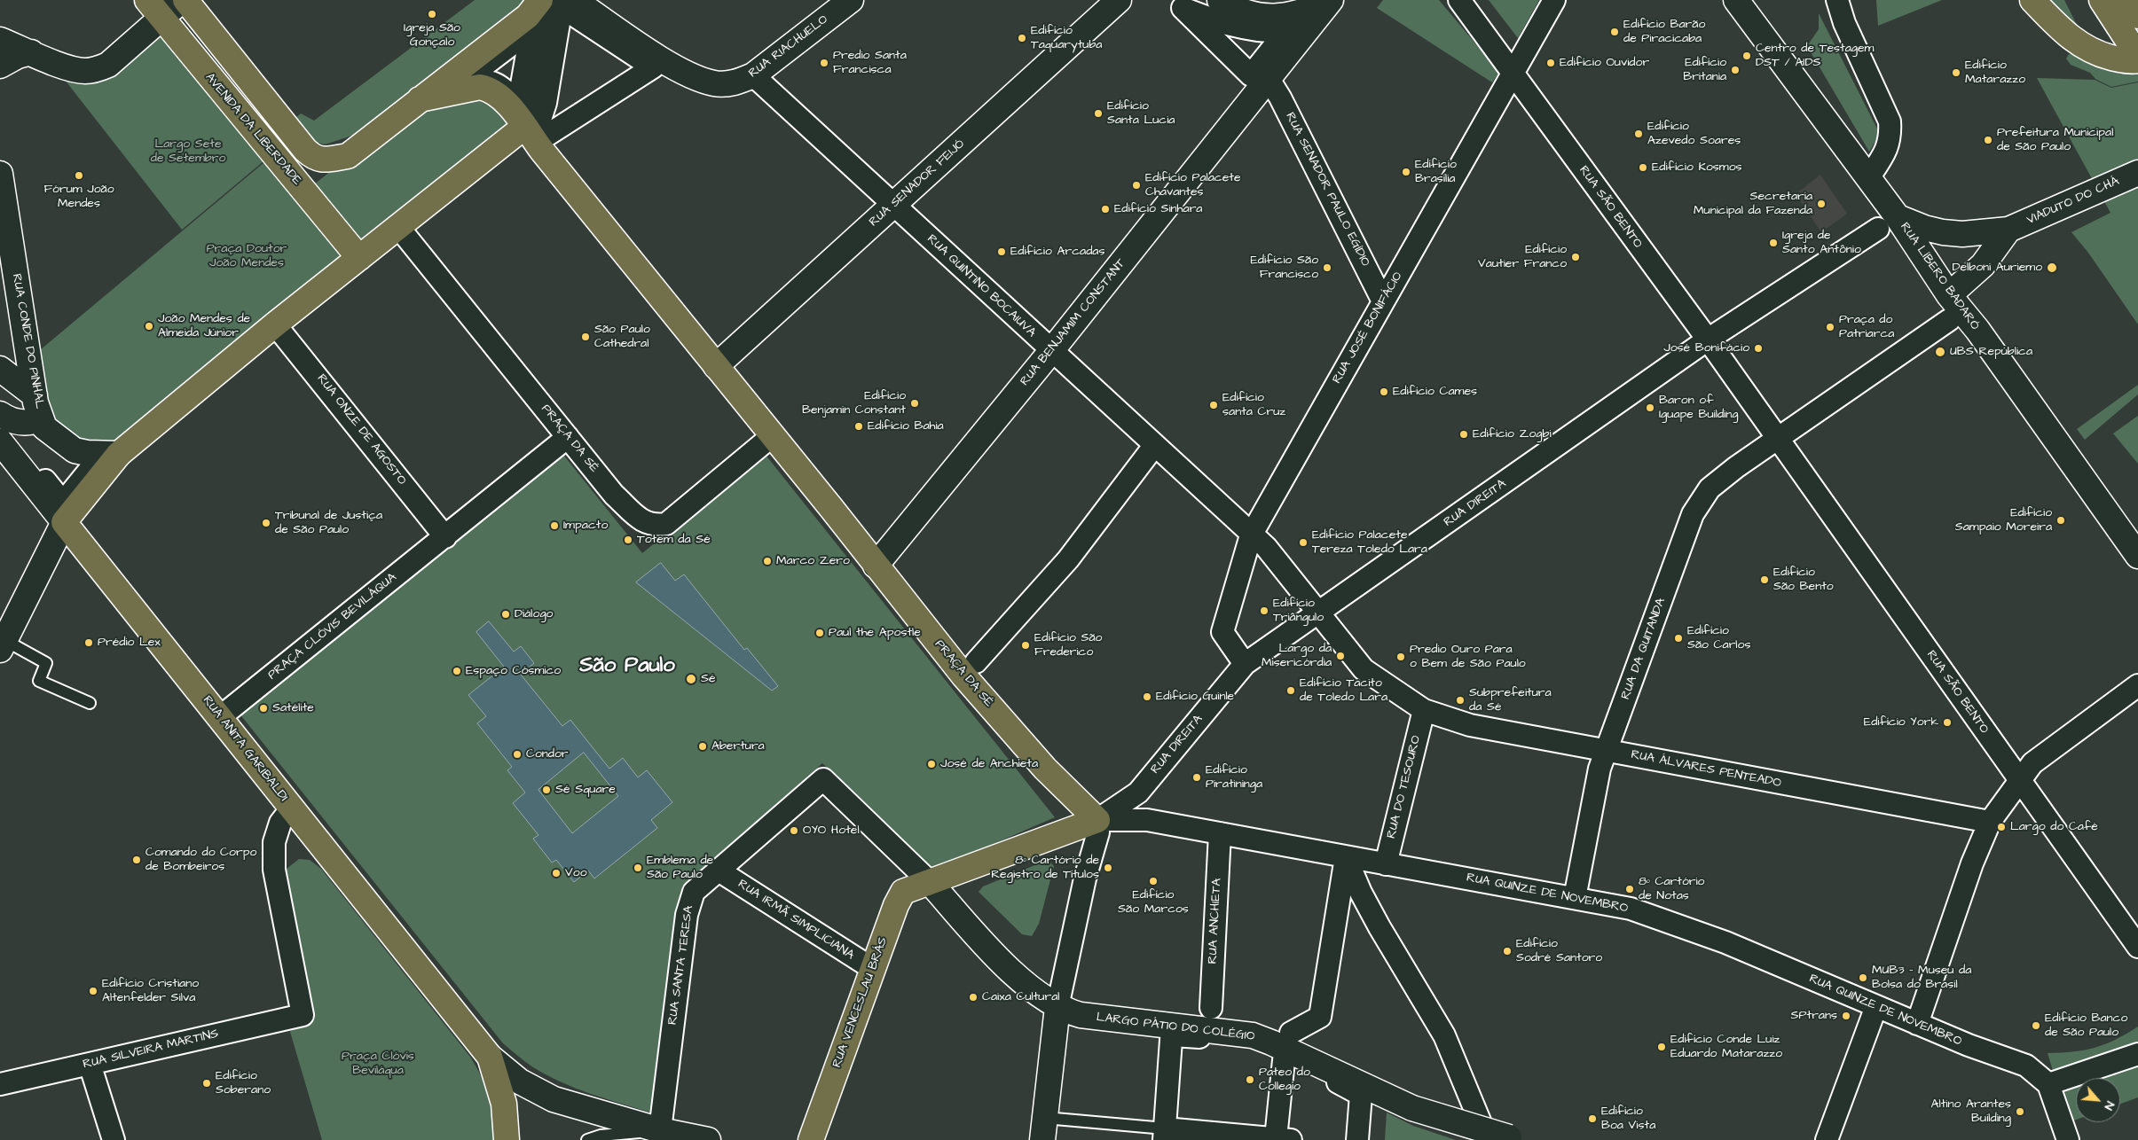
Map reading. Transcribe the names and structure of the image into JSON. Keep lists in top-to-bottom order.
{
  "streets": {
    "main road": [
      "RUA RIACHUELO",
      "AVENIDA DA LIBERDADE",
      "RUA SENADOR FEIJÓ",
      "VIADUTO DO CHÁ",
      "RUA LÍBERO BADARÓ",
      "RUA BENJAMIM CONSTANT",
      "RUA CONDE DO PINHAL",
      "PRAÇA DA SÉ",
      "RUA ANITA GARIBALDI",
      "RUA VENCESLAU BRÁS",
      "LARGO PÁTIO DO COLÉGIO"
    ],
    "street": [
      "RUA SENADOR PAULO EGÍDIO",
      "RUA SÃO BENTO",
      "RUA QUINTINO BOCAIUVA",
      "RUA JOSÉ BONIFÁCIO",
      "RUA ONZE DE AGOSTO",
      "RUA DIREITA",
      "PRAÇA CLÓVIS BEVILÁQUA",
      "RUA DA QUITANDA",
      "RUA ÁLVARES PENTEADO",
      "RUA DO TESOURO",
      "RUA QUINZE DE NOVEMBRO",
      "RUA IRMÃ SIMPLICIANA",
      "RUA ANCHIETA",
      "RUA SANTA TERESA",
      "RUA SILVEIRA MARTINS"
    ]
  },
  "crossings": [
    ["RUA RIACHUELO", "RUA QUINTINO BOCAIUVA"],
    ["RUA SENADOR FEIJÓ", "RUA QUINTINO BOCAIUVA"],
    ["RUA SENADOR FEIJÓ", "PRAÇA DA SÉ"],
    ["RUA SENADOR PAULO EGÍDIO", "RUA BENJAMIM CONSTANT"],
    ["RUA SENADOR PAULO EGÍDIO", "RUA JOSÉ BONIFÁCIO"],
    ["VIADUTO DO CHÁ", "RUA LÍBERO BADARÓ"],
    ["RUA SÃO BENTO", "RUA JOSÉ BONIFÁCIO"],
    ["RUA SÃO BENTO", "RUA DIREITA"],
    ["RUA SÃO BENTO", "RUA DA QUITANDA"],
    ["RUA QUINTINO BOCAIUVA", "RUA BENJAMIM CONSTANT"],
    ["RUA QUINTINO BOCAIUVA", "RUA JOSÉ BONIFÁCIO"],
    ["RUA QUINTINO BOCAIUVA", "RUA DIREITA"],
    ["RUA BENJAMIM CONSTANT", "PRAÇA DA SÉ"],
    ["RUA JOSÉ BONIFÁCIO", "RUA DIREITA"],
    ["RUA ONZE DE AGOSTO", "PRAÇA CLÓVIS BEVILÁQUA"],
    ["PRAÇA DA SÉ", "RUA DIREITA"],
    ["PRAÇA DA SÉ", "PRAÇA CLÓVIS BEVILÁQUA"],
    ["PRAÇA DA SÉ", "RUA QUINZE DE NOVEMBRO"],
    ["RUA DIREITA", "RUA QUINZE DE NOVEMBRO"],
    ["PRAÇA CLÓVIS BEVILÁQUA", "RUA ANITA GARIBALDI"],
    ["RUA DA QUITANDA", "RUA ÁLVARES PENTEADO"],
    ["RUA DA QUITANDA", "RUA QUINZE DE NOVEMBRO"],
    ["RUA ANITA GARIBALDI", "RUA SILVEIRA MARTINS"],
    ["RUA ÁLVARES PENTEADO", "RUA DO TESOURO"],
    ["RUA DO TESOURO", "RUA QUINZE DE NOVEMBRO"],
    ["RUA QUINZE DE NOVEMBRO", "RUA ANCHIETA"],
    ["RUA IRMÃ SIMPLICIANA", "RUA SANTA TERESA"],
    ["RUA IRMÃ SIMPLICIANA", "RUA VENCESLAU BRÁS"],
    ["RUA SANTA TERESA", "RUA VENCESLAU BRÁS"]
  ],
  "districts": ["São Paulo"],
  "parks": ["Largo Sete de Setembro", "Praça Doutor João Mendes", "Praça Clóvis Beviláqua"],
  "places": [
    "Igreja São Gonçalo",
    "Edifício Barão de Piracicaba",
    "Edifício Taquarytuba",
    "Centro de Testagem DST / AIDS",
    "Predio Santa Francisca",
    "Edifício Ouvidor",
    "Edifício Britania",
    "Edifício Matarazzo",
    "Edifício Santa Lucia",
    "Edifício Azevedo Soares",
    "Prefeitura Municipal de São Paulo",
    "Edifício Kosmos",
    "Edíficio Brasília",
    "Fórum João Mendes",
    "Edifício Palacete Chavantes",
    "Secretaria Municipal da Fazenda",
    "Edifício Sinhara",
    "Igreja de Santo Antônio",
    "Edifício Arcadas",
    "Edifício Vautier Franco",
    "Edifício São Francisco",
    "Delboni Auriemo",
    "João Mendes de Almeida Júnior",
    "Praça do Patriarca",
    "São Paulo Cathedral",
    "José Bonifácio",
    "UBS República",
    "Edifício Cames",
    "Edifício Benjamin Constant",
    "Edifício santa Cruz",
    "Baron of Iguape Building",
    "Edifício Bahia",
    "Edifício Zogbi",
    "Edifício Sampaio Moreira",
    "Tribunal de Justiça de São Paulo",
    "Impacto",
    "Totem da Sé",
    "Edifício Palacete Tereza Toledo Lara",
    "Marco Zero",
    "Edifício São Bento",
    "Edifício Triângulo",
    "Diálogo",
    "Paul the Apostle",
    "Edifício São Carlos",
    "Prédio Lex",
    "Edifício São Frederico",
    "Largo da Misericórdia",
    "Predio Ouro Para o Bem de São Paulo",
    "Espaço Cósmico",
    "Sé",
    "Edifício Tacito de Toledo Lara",
    "Edifício Guinle",
    "Subprefeitura da Sé",
    "Satélite",
    "Edifício York",
    "Abertura",
    "Condor",
    "José de Anchieta",
    "Edifício Piratininga",
    "Sé Square",
    "Largo do Cafè",
    "OYO Hotel",
    "Comando do Corpo de Bombeiros",
    "Emblema de São Paulo",
    "8º Cartório de Registro de Títulos",
    "Voo",
    "Edifício São Marcos",
    "8º Cartório de Notas",
    "Edifício Sodré Santoro",
    "MUB3 - Museu da Bolsa do Brasil",
    "Edifício Cristiano Altenfelder Silva",
    "Caixa Cultural",
    "SPtrans",
    "Edifício Banco de São Paulo",
    "Edifício Conde Luiz Eduardo Matarazzo",
    "Pateo do Collegio",
    "Edifício Soberano",
    "Altino Arantes Building",
    "Edifício Boa Vista"
  ],
  "north": "bottom right"
}
